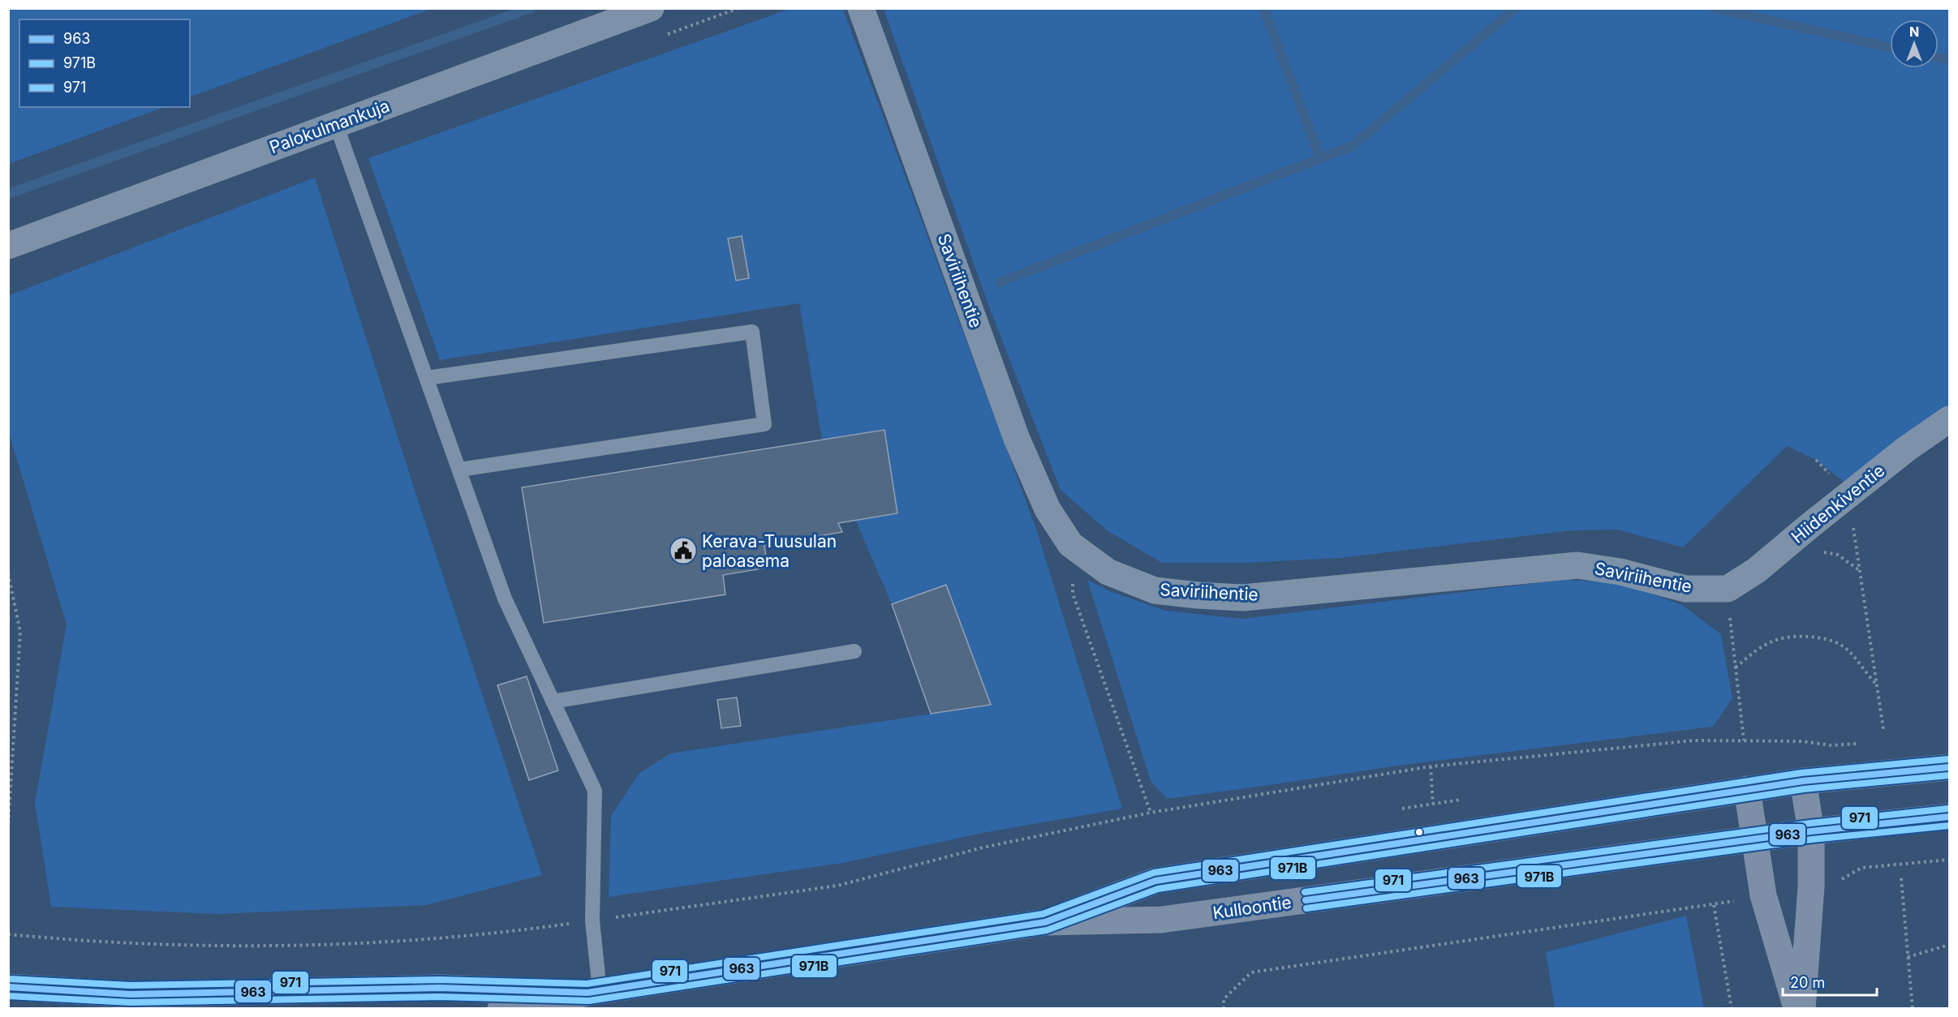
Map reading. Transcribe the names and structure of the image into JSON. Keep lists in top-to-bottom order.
{
  "streets": {
    "main road": ["Kulloontie"],
    "street": ["Palokulmankuja", "Saviriihentie", "Hiidenkiventie"]
  },
  "crossings": [
    ["Saviriihentie", "Hiidenkiventie"]
  ],
  "places": {
    "public building": ["Kerava-Tuusulan paloasema"]
  },
  "lines": ["transit line 971", "transit line 963", "transit line 971B"],
  "legend": ["963", "971B", "971"],
  "scale_bar": "20 m",
  "north": "top"
}
